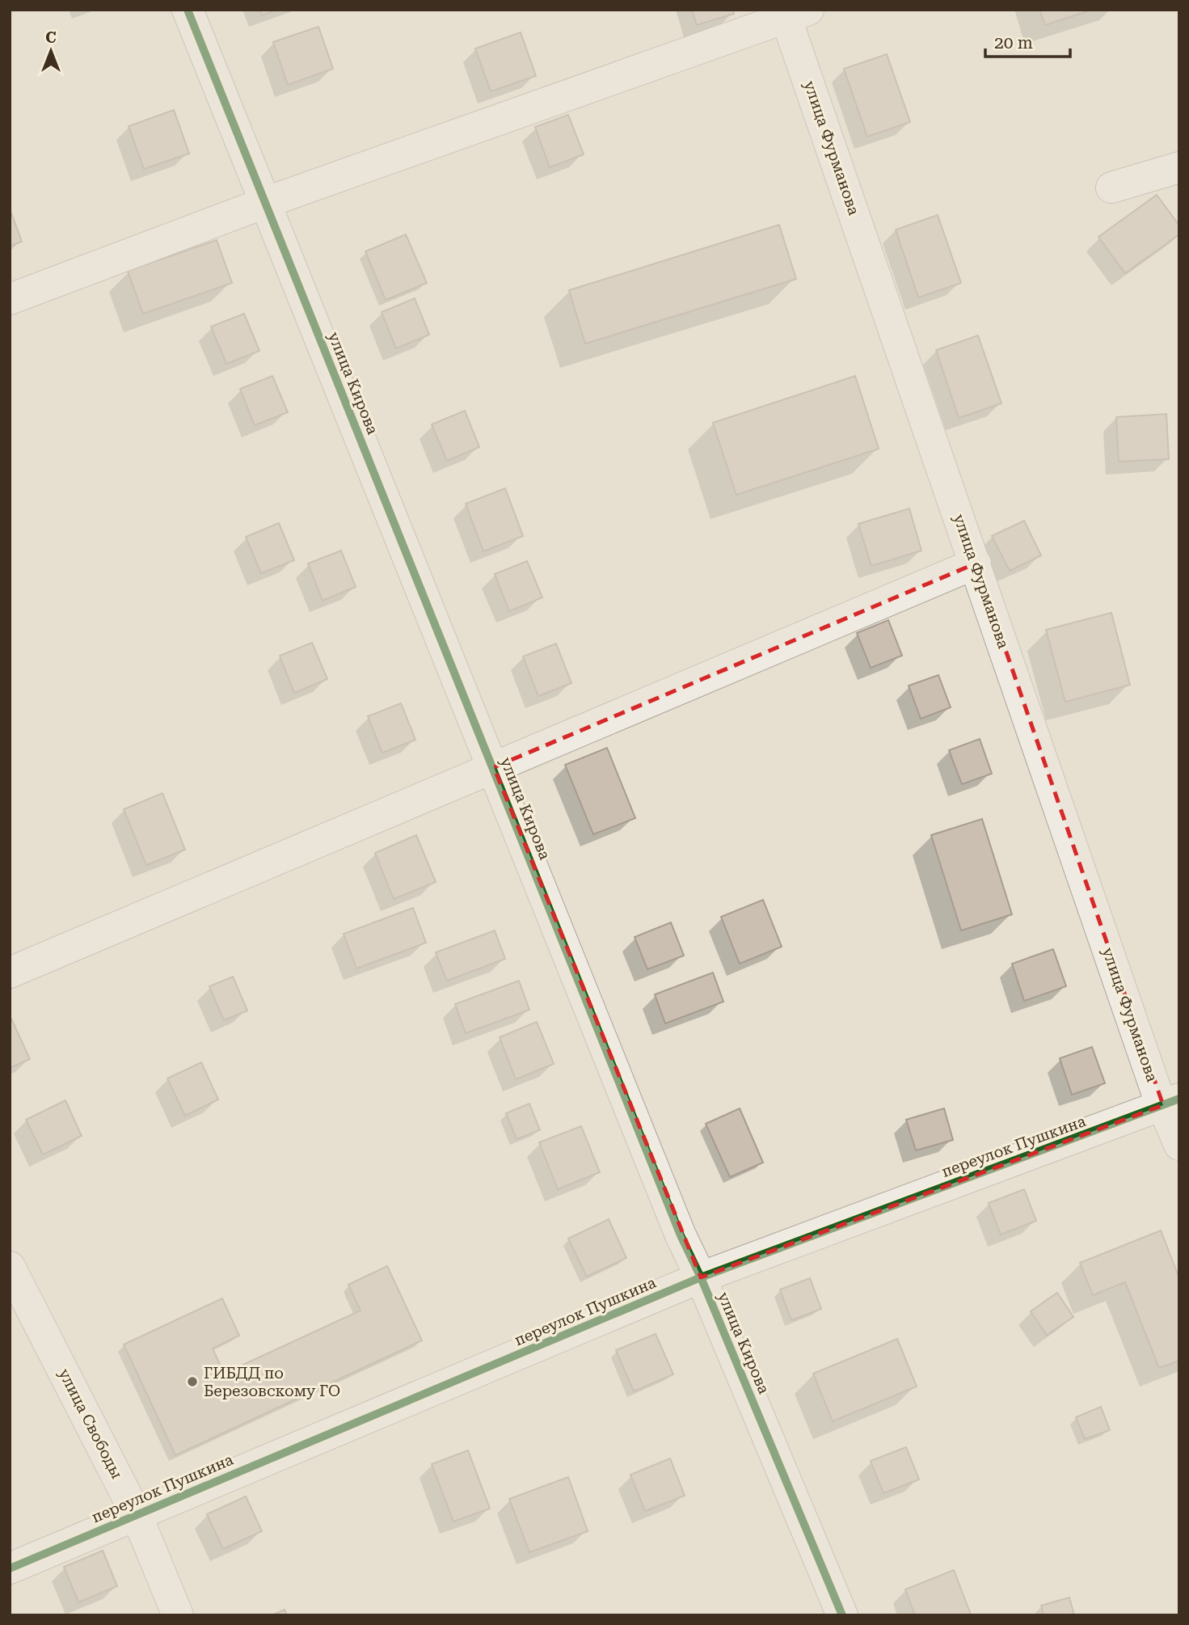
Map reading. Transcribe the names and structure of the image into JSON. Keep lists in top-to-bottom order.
{
  "streets": {
    "street": [
      "улица Фурманова",
      "улица Кирова",
      "переулок Пушкина",
      "улица Свободы"
    ]
  },
  "crossings": [
    ["улица Фурманова", "переулок Пушкина"],
    ["улица Кирова", "переулок Пушкина"],
    ["переулок Пушкина", "улица Свободы"]
  ],
  "places": ["ГИБДД по Березовскому ГО"],
  "scale_bar": "20 m",
  "north": "top"
}
